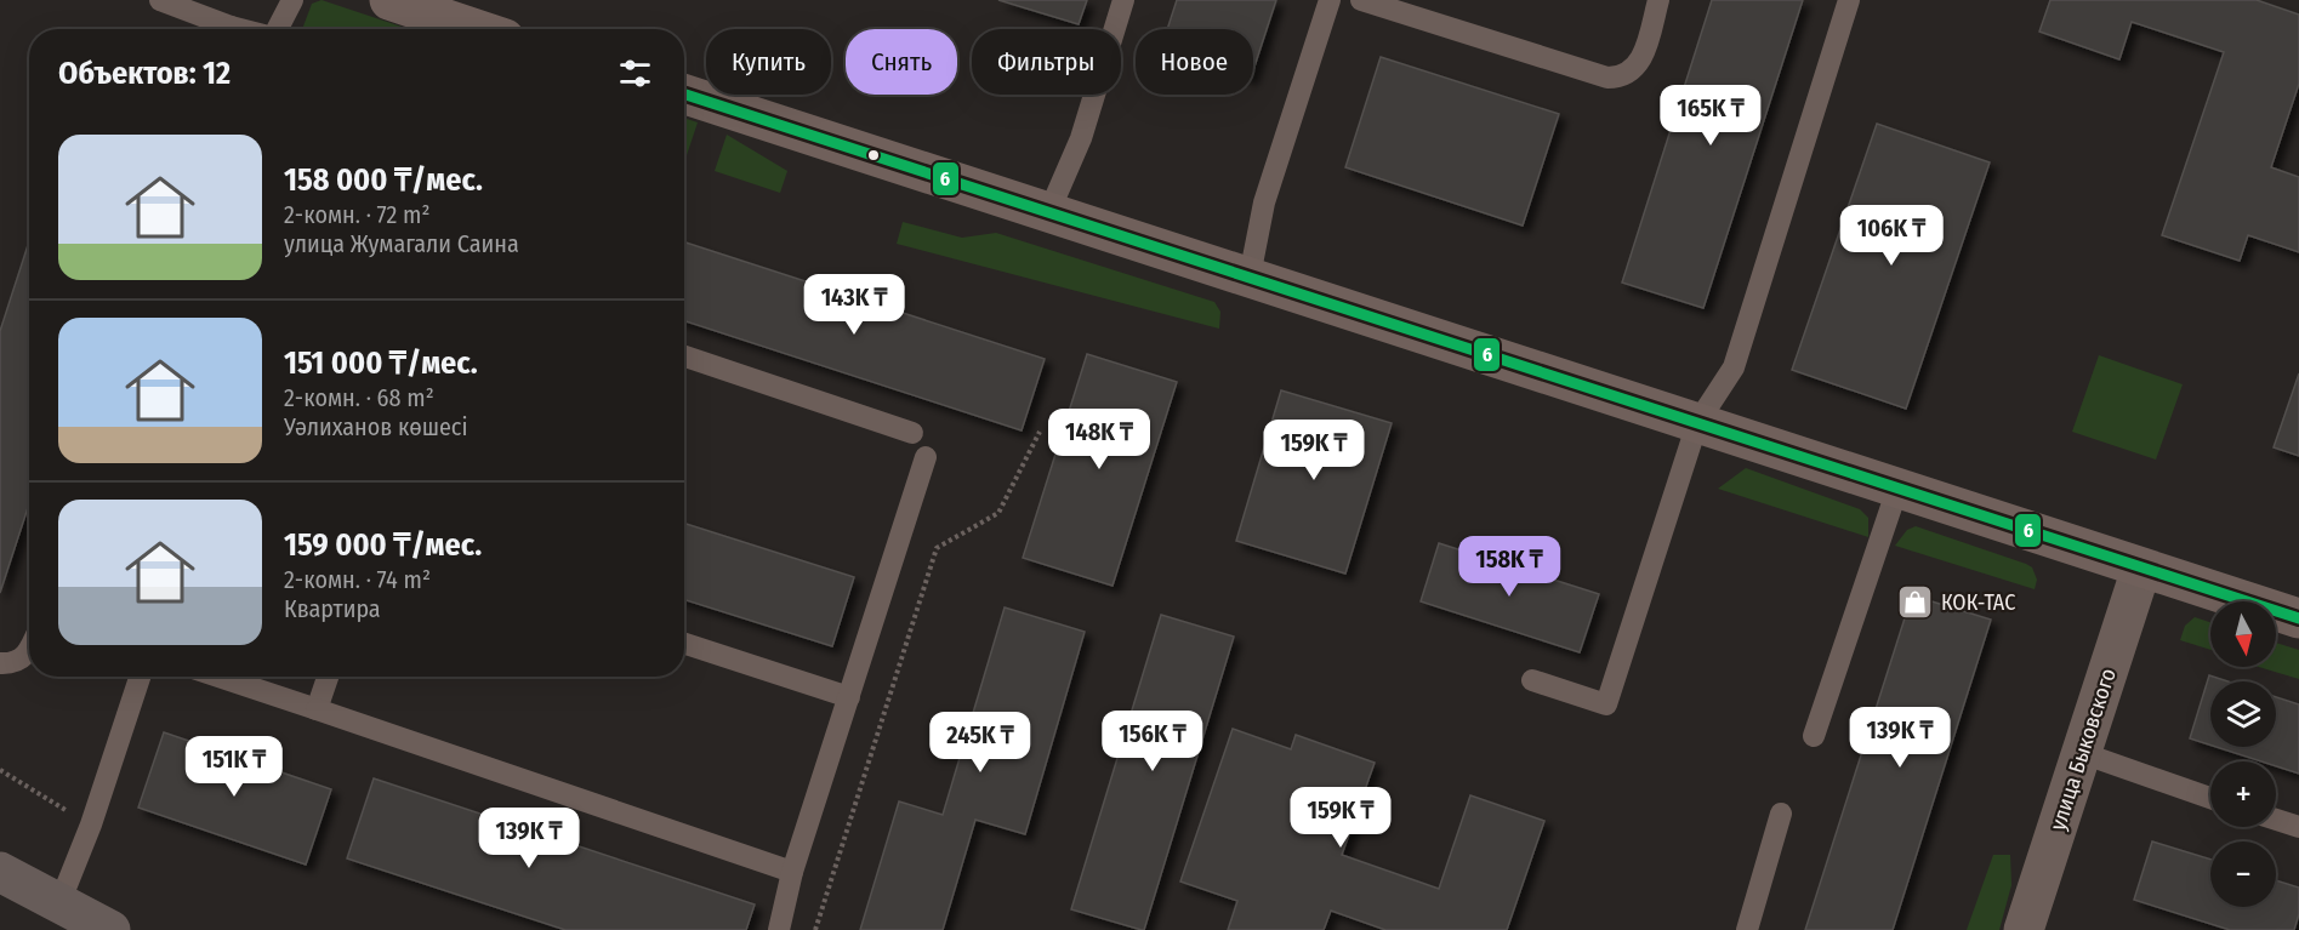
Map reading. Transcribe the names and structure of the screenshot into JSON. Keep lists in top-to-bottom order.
{
  "streets": {
    "street": ["улица Быковского"]
  },
  "places": {
    "shop": ["КОК-ТАС"]
  },
  "lines": ["transit line 6"],
  "north": "bottom",
  "page": {
    "chip": [
      "Купить",
      "Снять",
      "Фильтры",
      "Новое"
    ],
    "heading": "Объектов: 12",
    "price": [
      "165K ₸",
      "106K ₸",
      "143K ₸",
      "148K ₸",
      "159K ₸",
      "158K ₸",
      "139K ₸",
      "156K ₸",
      "245K ₸",
      "151K ₸",
      "159K ₸",
      "139K ₸"
    ],
    "list": [
      {
        "name": "158 000 ₸/мес.",
        "note": "2-комн. · 72 m² · улица Жумагали Саина"
      },
      {
        "name": "151 000 ₸/мес.",
        "note": "2-комн. · 68 m² · Уәлиханов көшесі"
      },
      {
        "name": "159 000 ₸/мес.",
        "note": "2-комн. · 74 m² · Квартира"
      }
    ],
    "map_buttons": ["+", "−"]
  }
}
